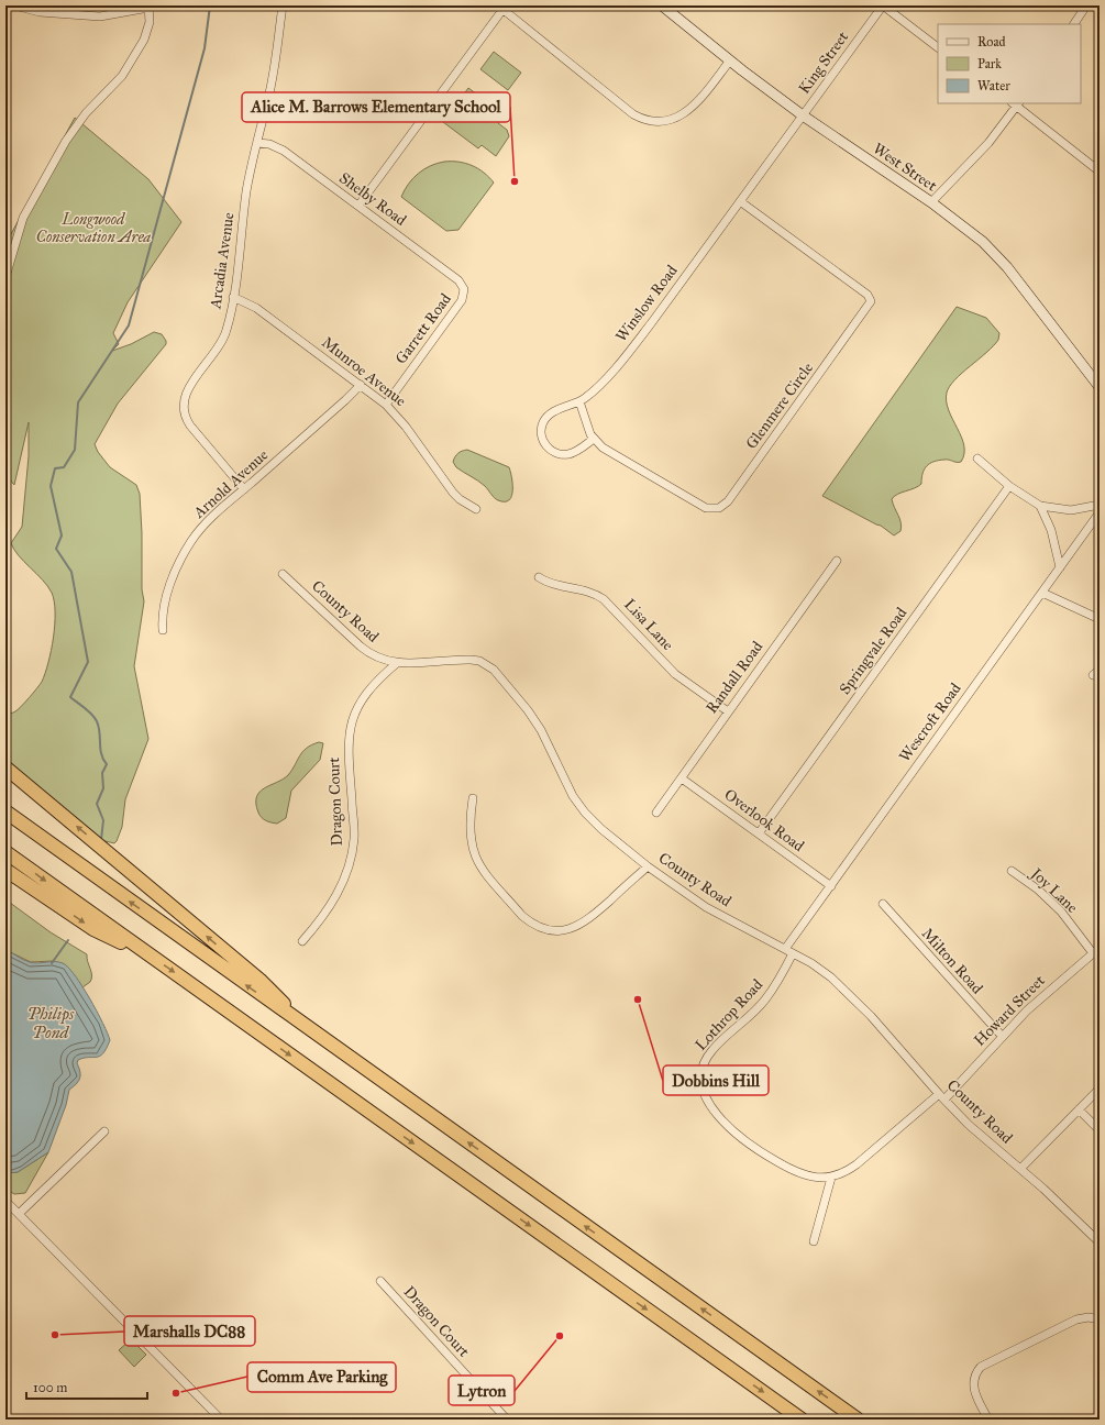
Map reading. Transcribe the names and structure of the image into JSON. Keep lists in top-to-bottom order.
{
  "streets": {
    "main road": ["West Street"],
    "street": [
      "King Street",
      "Shelby Road",
      "Arcadia Avenue",
      "Winslow Road",
      "Garrett Road",
      "Munroe Avenue",
      "Glenmere Circle",
      "Arnold Avenue",
      "County Road",
      "Lisa Lane",
      "Springvale Road",
      "Randall Road",
      "Wescroft Road",
      "Dragon Court",
      "Overlook Road",
      "Joy Lane",
      "Milton Road",
      "Howard Street",
      "Lothrop Road"
    ]
  },
  "crossings": [
    ["King Street", "West Street"],
    ["King Street", "Winslow Road"],
    ["West Street", "Winslow Road"],
    ["Shelby Road", "Arcadia Avenue"],
    ["Shelby Road", "Garrett Road"],
    ["Arcadia Avenue", "Munroe Avenue"],
    ["Arcadia Avenue", "Arnold Avenue"],
    ["Winslow Road", "Glenmere Circle"],
    ["Garrett Road", "Munroe Avenue"],
    ["Munroe Avenue", "Arnold Avenue"],
    ["County Road", "Wescroft Road"],
    ["County Road", "Dragon Court"],
    ["County Road", "Howard Street"],
    ["County Road", "Lothrop Road"],
    ["Lisa Lane", "Randall Road"],
    ["Springvale Road", "Overlook Road"],
    ["Randall Road", "Overlook Road"],
    ["Wescroft Road", "Overlook Road"],
    ["Wescroft Road", "Lothrop Road"],
    ["Joy Lane", "Howard Street"],
    ["Milton Road", "Howard Street"],
    ["Howard Street", "Lothrop Road"]
  ],
  "water": ["Philips Pond"],
  "parks": ["Longwood Conservation Area"],
  "places": [
    "Alice M. Barrows Elementary School",
    "Dobbins Hill",
    "Marshalls DC88",
    "Lytron",
    "Comm Ave Parking"
  ],
  "legend": ["Road", "Park", "Water"],
  "scale_bar": "100 m"
}
